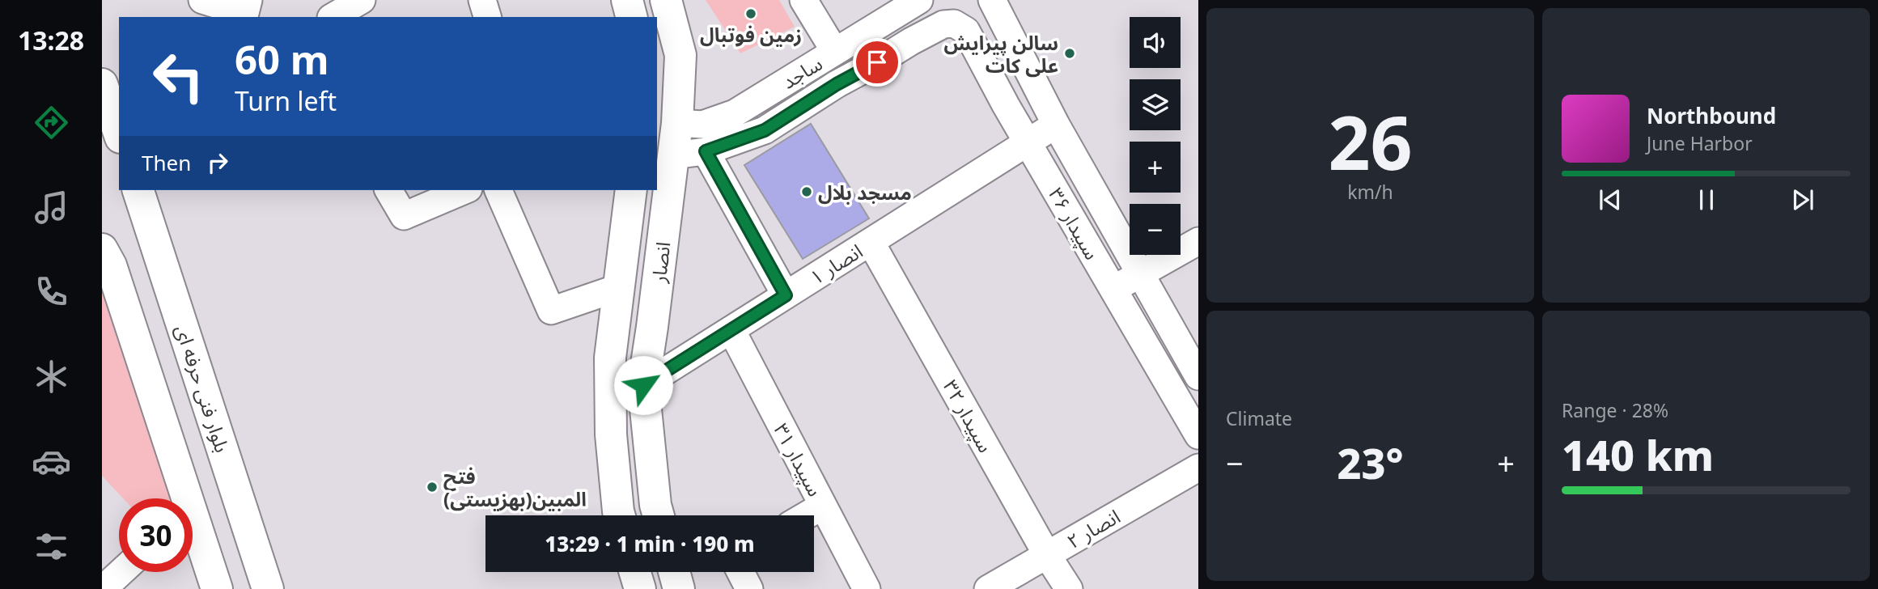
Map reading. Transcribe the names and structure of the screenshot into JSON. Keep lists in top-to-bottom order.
{
  "streets": {
    "main road": ["انصار", "بلوار فنی حرفه ای"],
    "street": [
      "ساجد",
      "سپیدار ۳۶",
      "انصار ۱",
      "سپیدار ۳۲",
      "سپیدار ۳۱",
      "انصار ۲"
    ]
  },
  "crossings": [
    ["ساجد", "سپیدار ۳۶"],
    ["ساجد", "انصار"],
    ["سپیدار ۳۶", "انصار ۱"],
    ["انصار", "انصار ۱"],
    ["انصار ۱", "سپیدار ۳۲"],
    ["انصار ۱", "سپیدار ۳۱"],
    ["سپیدار ۳۲", "انصار ۲"]
  ],
  "places": [
    "زمین فوتبال",
    "سالن پیرایش علی کات",
    "مسجد بلال",
    "فتح المبین(بهزیستی)"
  ],
  "page": {
    "tabs": "13:28",
    "tile": [
      ["26", "km/h"],
      "Climate",
      ["Range · 28%", "140 km"]
    ],
    "map_buttons": ["+", "−"],
    "turn": ["60 m", "Turn left"],
    "song": ["Northbound", "June Harbor"],
    "then": "Then",
    "heat": ["−", "23°", "+"],
    "limit": "30",
    "trip": "13:29 · 1 min · 190 m"
  }
}
